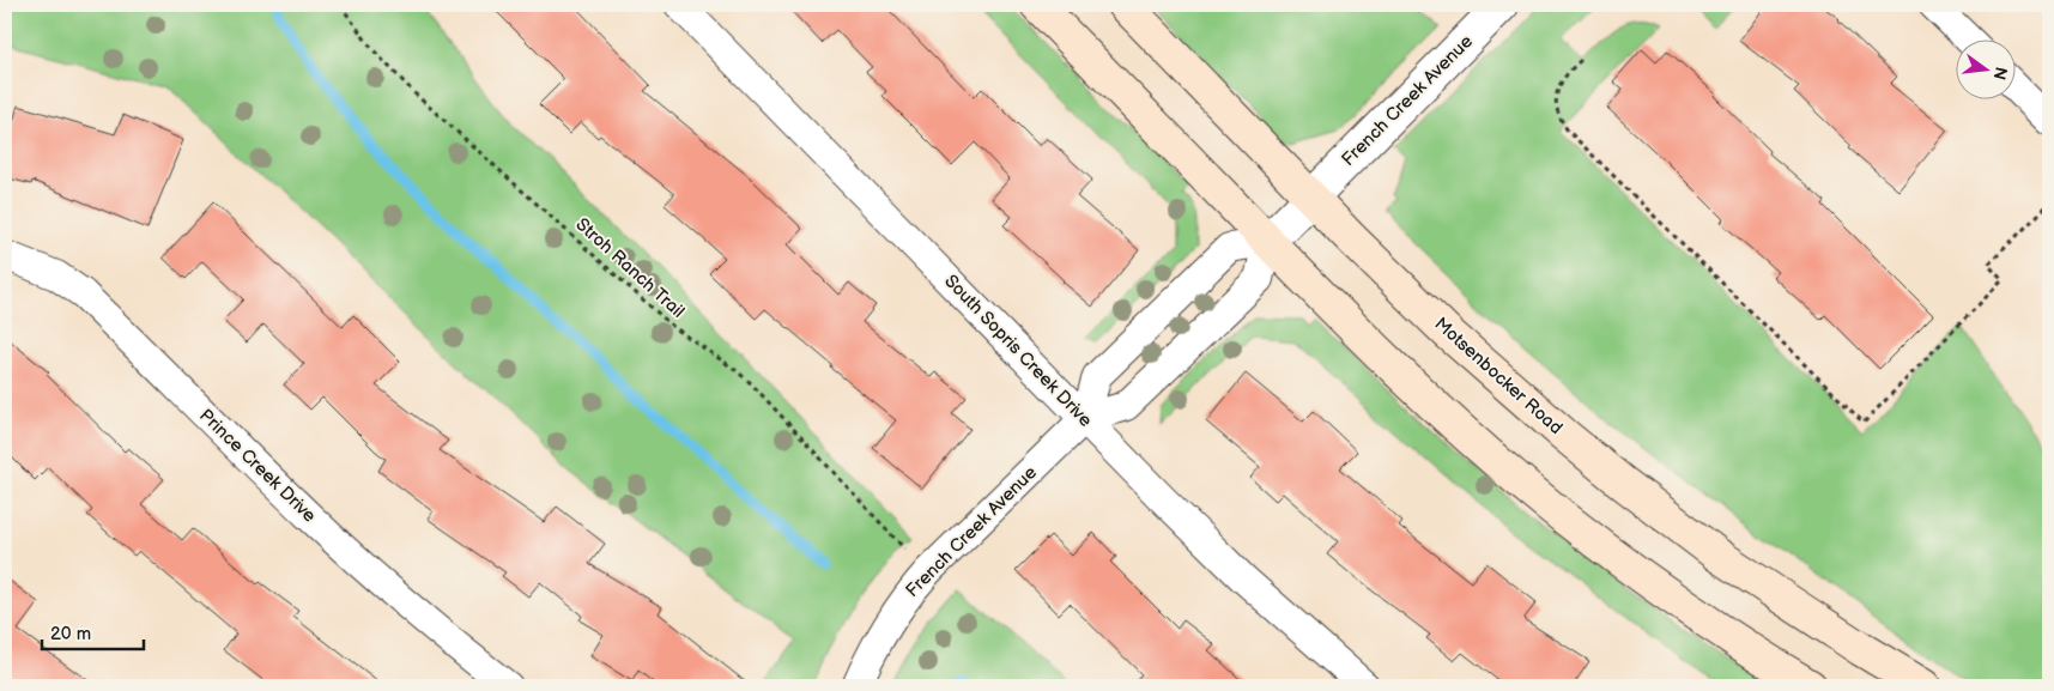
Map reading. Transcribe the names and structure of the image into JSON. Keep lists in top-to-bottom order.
{
  "streets": {
    "main road": ["Motsenbocker Road"],
    "street": ["French Creek Avenue", "South Sopris Creek Drive", "Prince Creek Drive"],
    "path": ["Stroh Ranch Trail"]
  },
  "crossings": [
    ["French Creek Avenue", "South Sopris Creek Drive"],
    ["French Creek Avenue", "Motsenbocker Road"]
  ],
  "scale_bar": "20 m",
  "north": "right"
}
